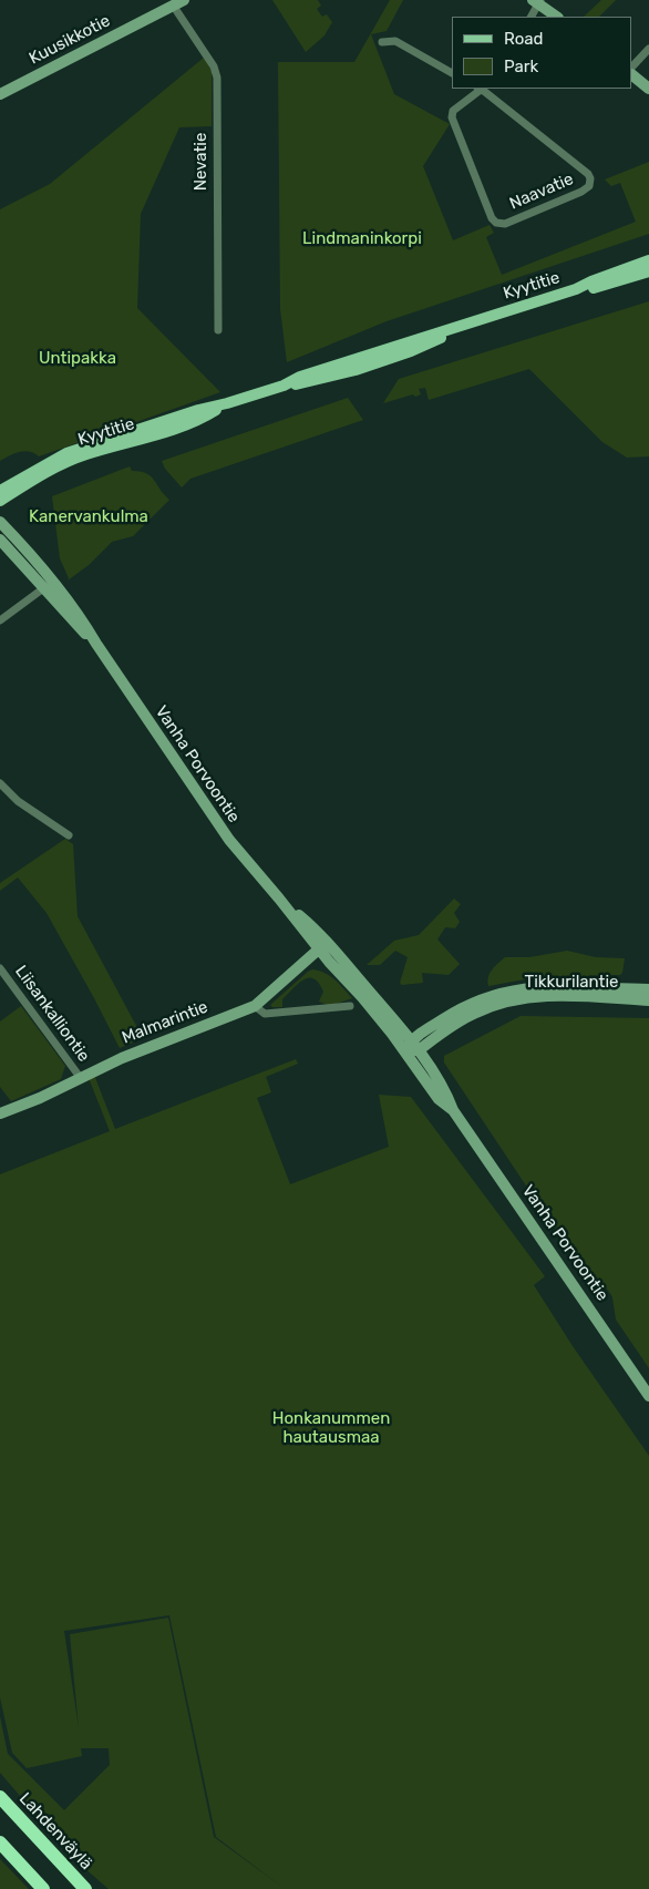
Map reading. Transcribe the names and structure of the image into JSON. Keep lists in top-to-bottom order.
{
  "streets": {
    "highway": ["Lahdenväylä"],
    "main road": [
      "Kuusikkotie",
      "Kyytitie",
      "Vanha Porvoontie",
      "Tikkurilantie",
      "Malmarintie"
    ],
    "street": ["Nevatie", "Naavatie", "Liisankalliontie"]
  },
  "crossings": [
    ["Kuusikkotie", "Nevatie"],
    ["Vanha Porvoontie", "Tikkurilantie"],
    ["Vanha Porvoontie", "Malmarintie"],
    ["Liisankalliontie", "Malmarintie"]
  ],
  "parks": [
    "Lindmaninkorpi",
    "Untipakka",
    "Kanervankulma",
    "Honkanummen hautausmaa"
  ],
  "legend": ["Road", "Park"]
}
